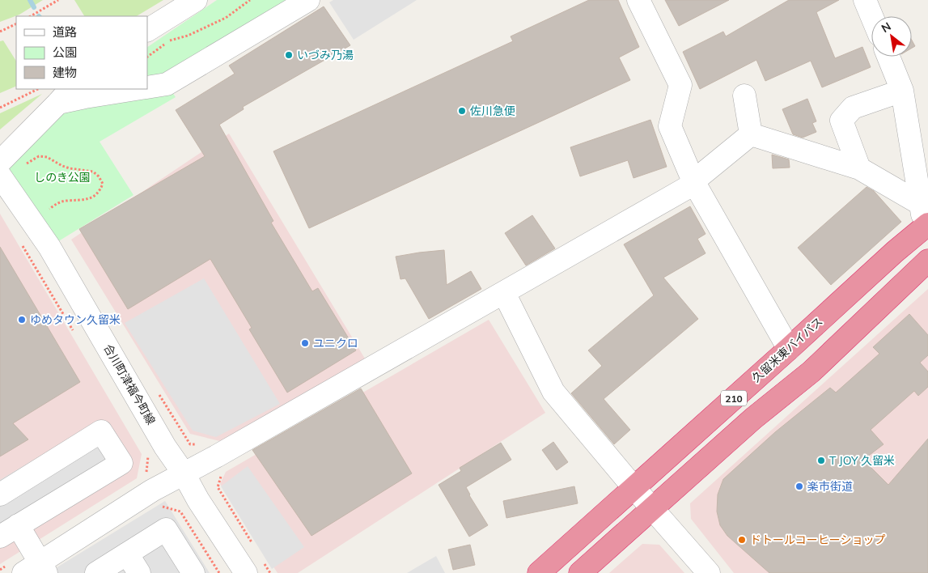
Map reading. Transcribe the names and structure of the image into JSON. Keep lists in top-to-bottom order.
{
  "streets": {
    "highway": ["久留米東バイパス", "210"],
    "street": ["合川町津福今町線"]
  },
  "parks": ["しのき公園"],
  "places": [
    "いづみ乃湯",
    "佐川急便",
    "ゆめタウン久留米",
    "ユニクロ",
    "T JOY 久留米",
    "楽市街道",
    "ドトールコーヒーショップ"
  ],
  "legend": ["道路", "公園", "建物"],
  "north": "top left"
}
